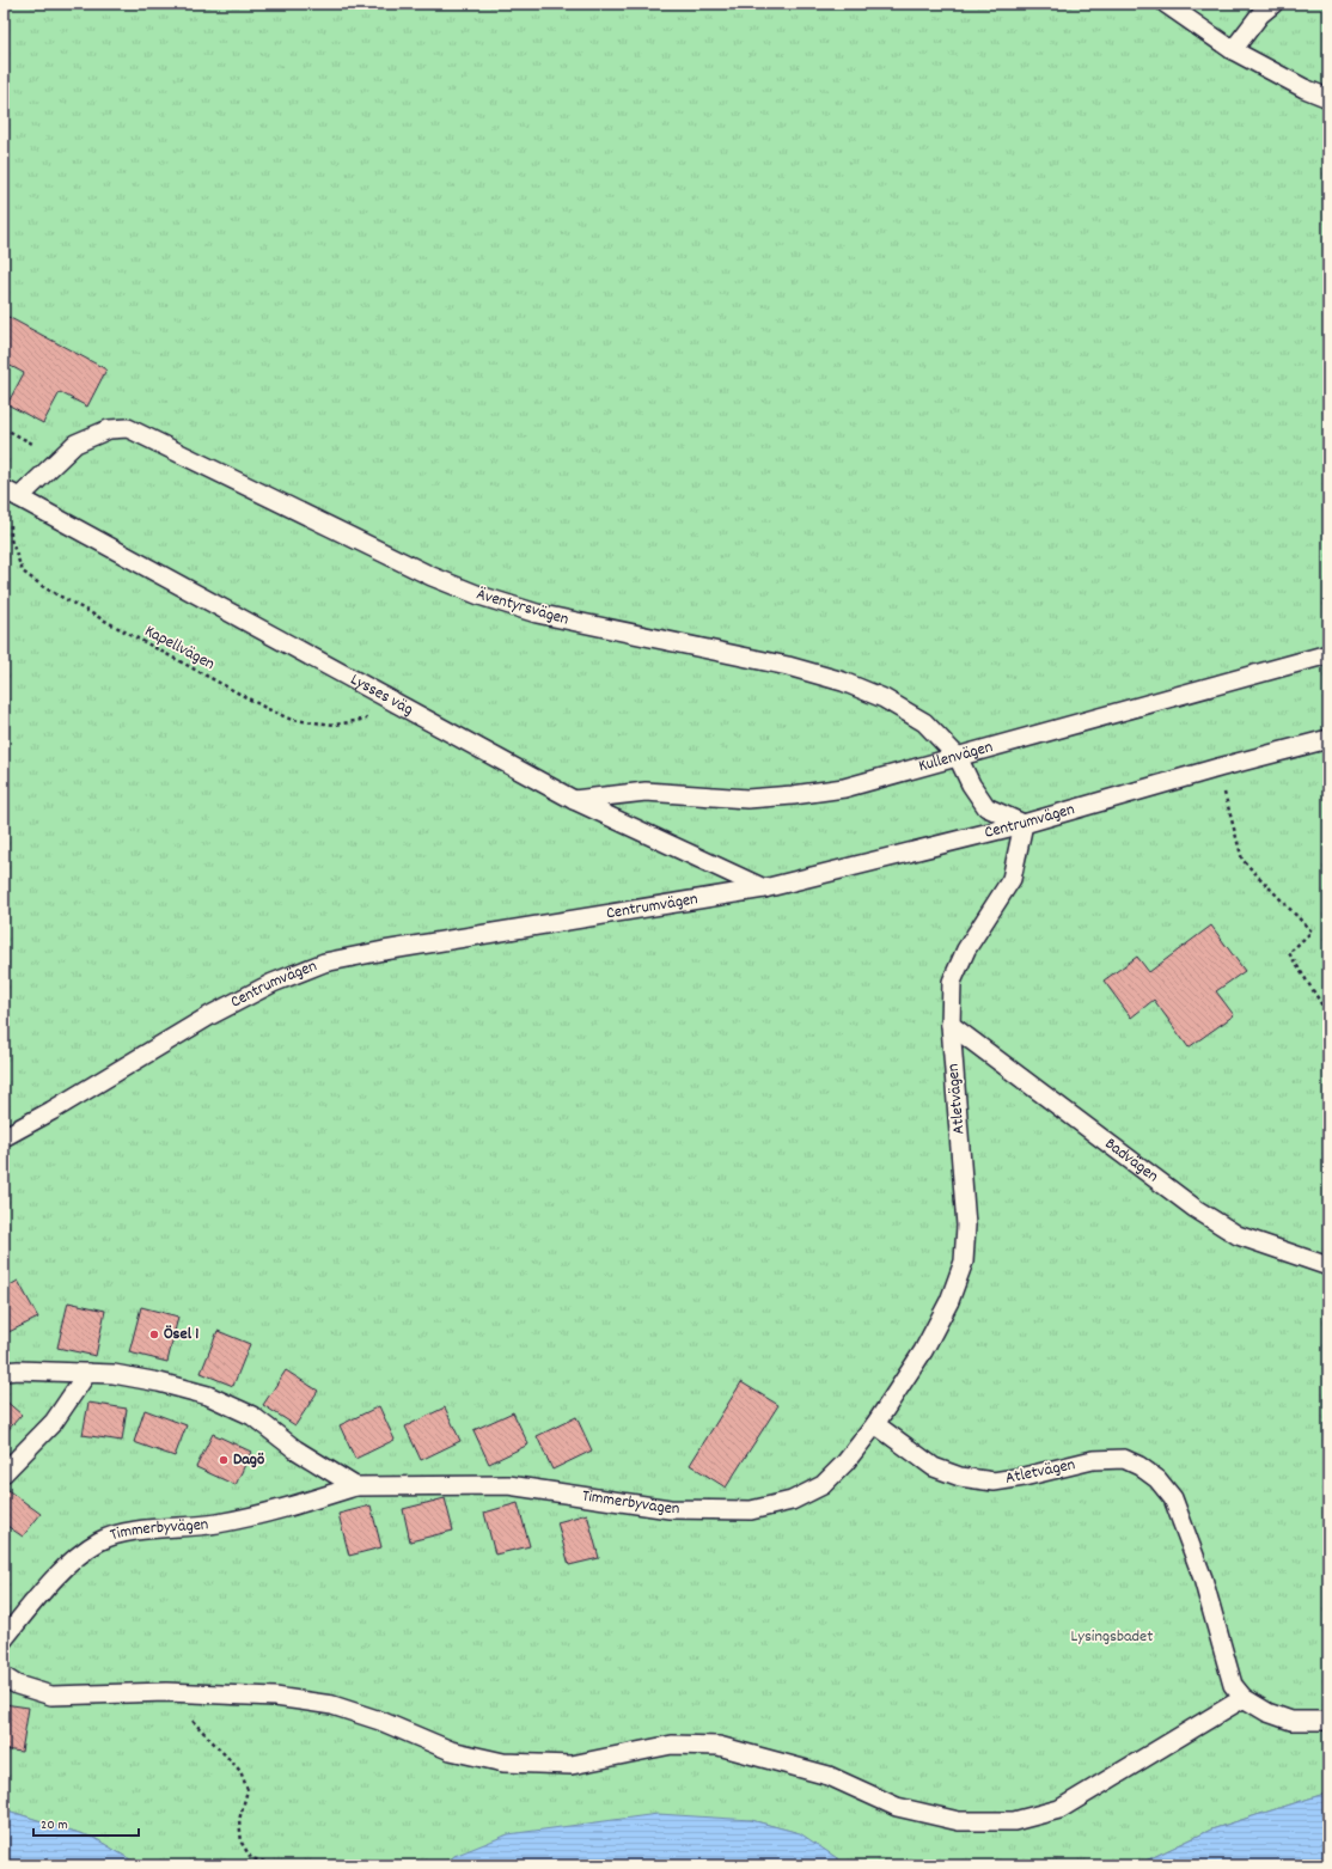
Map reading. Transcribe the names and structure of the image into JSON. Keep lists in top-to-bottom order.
{
  "streets": {
    "lane": [
      "Äventyrsvägen",
      "Lysses väg",
      "Kullenvägen",
      "Centrumvägen",
      "Atletvägen",
      "Badvägen",
      "Timmerbyvägen"
    ],
    "path": ["Kapellvägen"]
  },
  "crossings": [
    ["Äventyrsvägen", "Kapellvägen"],
    ["Äventyrsvägen", "Lysses väg"],
    ["Äventyrsvägen", "Kullenvägen"],
    ["Äventyrsvägen", "Centrumvägen"],
    ["Äventyrsvägen", "Atletvägen"],
    ["Kapellvägen", "Lysses väg"],
    ["Lysses väg", "Kullenvägen"],
    ["Lysses väg", "Centrumvägen"],
    ["Centrumvägen", "Atletvägen"],
    ["Atletvägen", "Badvägen"],
    ["Atletvägen", "Timmerbyvägen"]
  ],
  "parks": ["Lysingsbadet"],
  "places": ["Ösel 1", "Dagö"],
  "scale_bar": "20 m"
}
